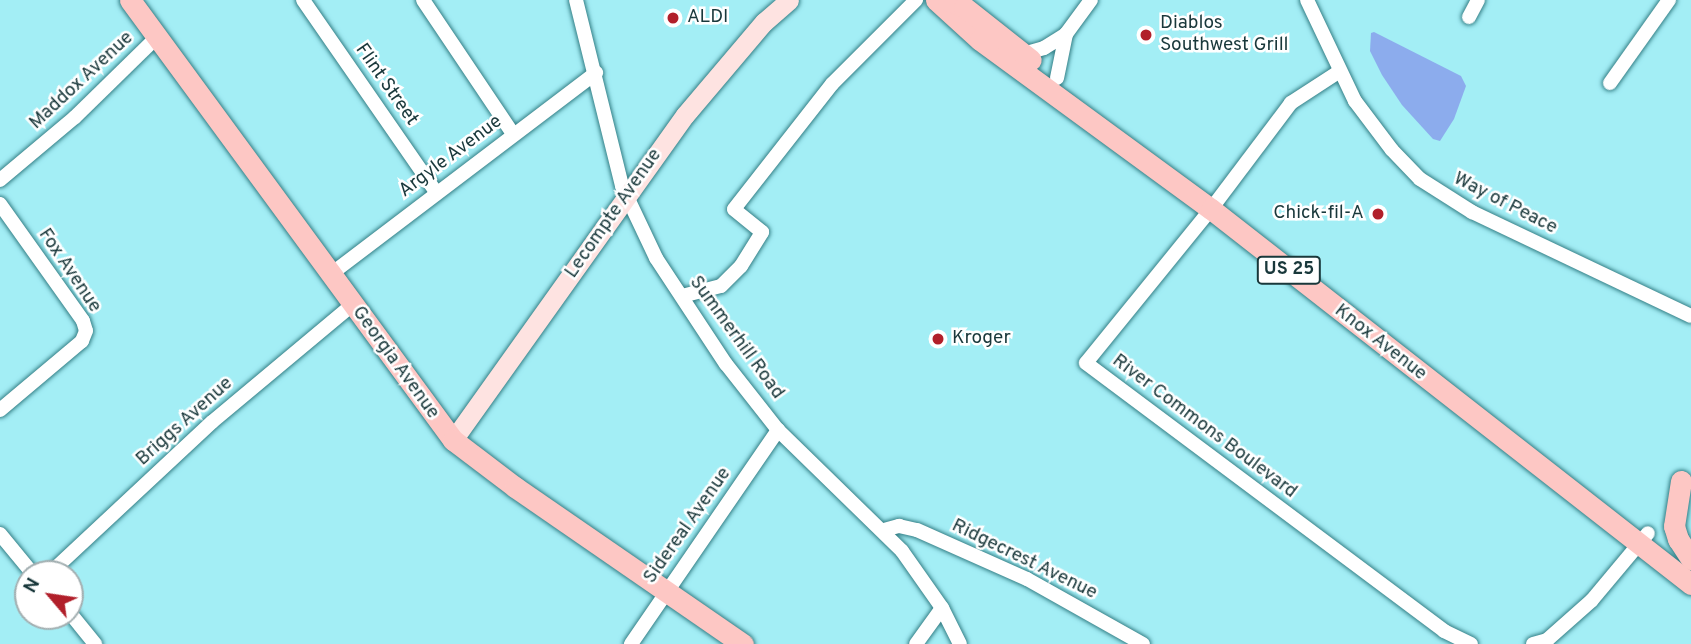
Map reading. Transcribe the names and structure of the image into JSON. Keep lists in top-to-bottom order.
{
  "streets": {
    "main road": ["US 25", "Knox Avenue", "Georgia Avenue"],
    "street": [
      "Maddox Avenue",
      "Flint Street",
      "Argyle Avenue",
      "Way of Peace",
      "Lecompte Avenue",
      "Fox Avenue",
      "Summerhill Road",
      "Briggs Avenue",
      "River Commons Boulevard",
      "Sidereal Avenue",
      "Ridgecrest Avenue"
    ]
  },
  "crossings": [
    ["Maddox Avenue", "Georgia Avenue"],
    ["Flint Street", "Argyle Avenue"],
    ["Argyle Avenue", "Summerhill Road"],
    ["Argyle Avenue", "Georgia Avenue"],
    ["Lecompte Avenue", "Summerhill Road"],
    ["Lecompte Avenue", "Georgia Avenue"],
    ["Summerhill Road", "Sidereal Avenue"],
    ["Summerhill Road", "Ridgecrest Avenue"],
    ["Knox Avenue", "River Commons Boulevard"],
    ["Georgia Avenue", "Briggs Avenue"],
    ["Georgia Avenue", "Sidereal Avenue"]
  ],
  "places": [
    "ALDI",
    "Diablos Southwest Grill",
    "Chick-fil-A",
    "Kroger"
  ],
  "north": "top left"
}
